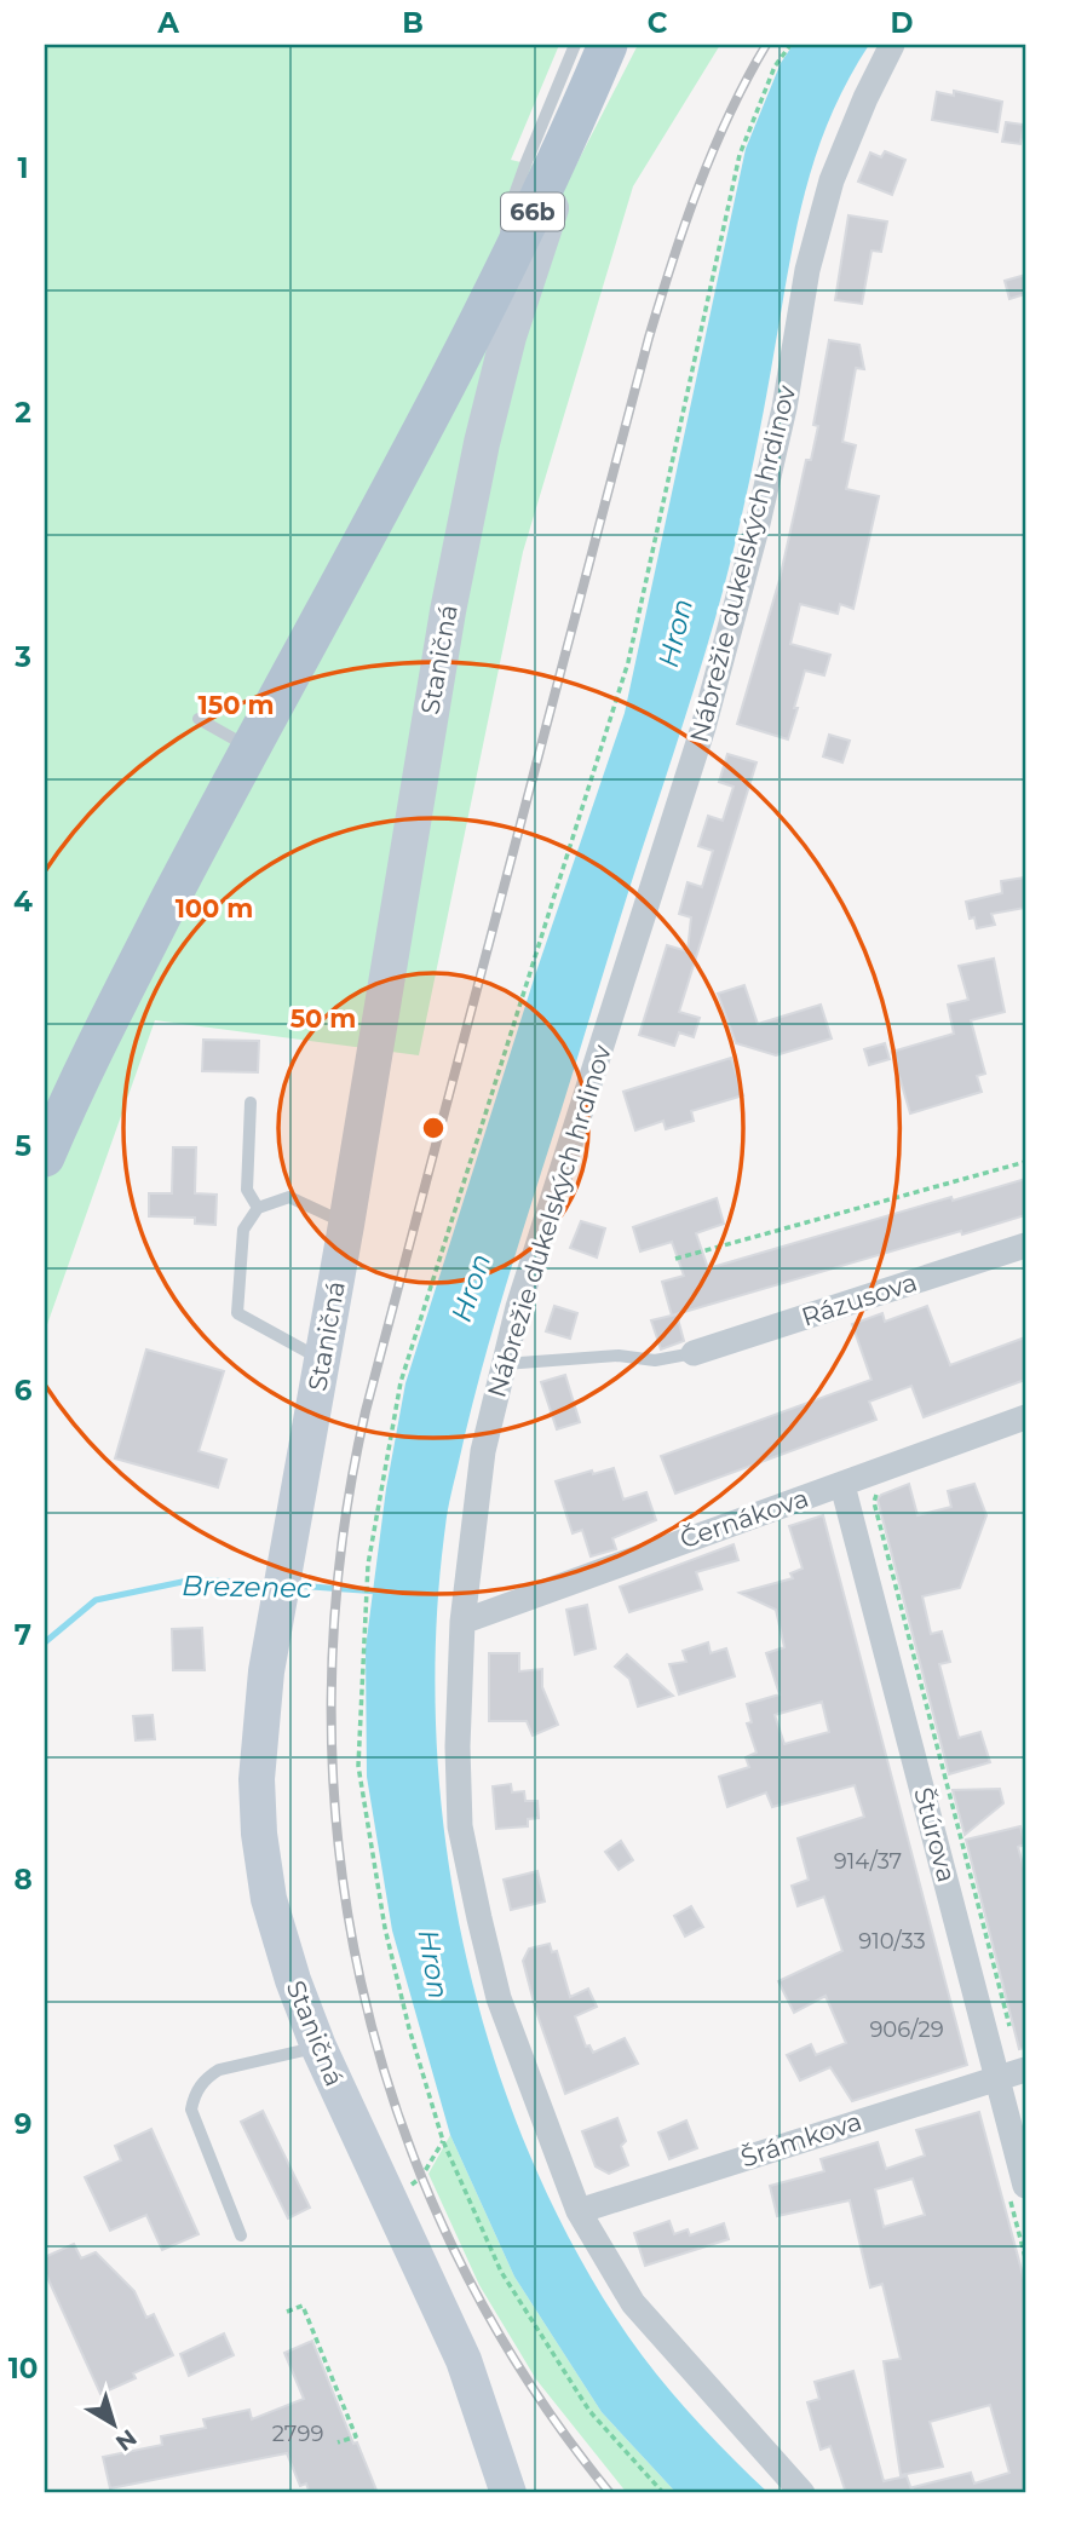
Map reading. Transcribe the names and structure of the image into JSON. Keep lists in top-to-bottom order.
{
  "streets": {
    "main road": ["66b"],
    "street": [
      "Nábrežie dukelských hrdinov",
      "Staničná",
      "Rázusova",
      "Černákova",
      "Štúrova",
      "Šrámkova"
    ]
  },
  "crossings": [
    ["66b", "Staničná"],
    ["Nábrežie dukelských hrdinov", "Černákova"],
    ["Nábrežie dukelských hrdinov", "Šrámkova"],
    ["Černákova", "Štúrova"],
    ["Štúrova", "Šrámkova"]
  ],
  "water": ["Hron", "Brezenec"],
  "house_numbers": [
    "914/37",
    "910/33",
    "906/29",
    "2799"
  ],
  "north": "bottom right",
  "grid": {
    "columns": [
      "A",
      "B",
      "C",
      "D"
    ],
    "rows": [
      "1",
      "2",
      "3",
      "4",
      "5",
      "6",
      "7",
      "8",
      "9",
      "10"
    ]
  },
  "rings": ["150 m", "100 m", "50 m"]
}
